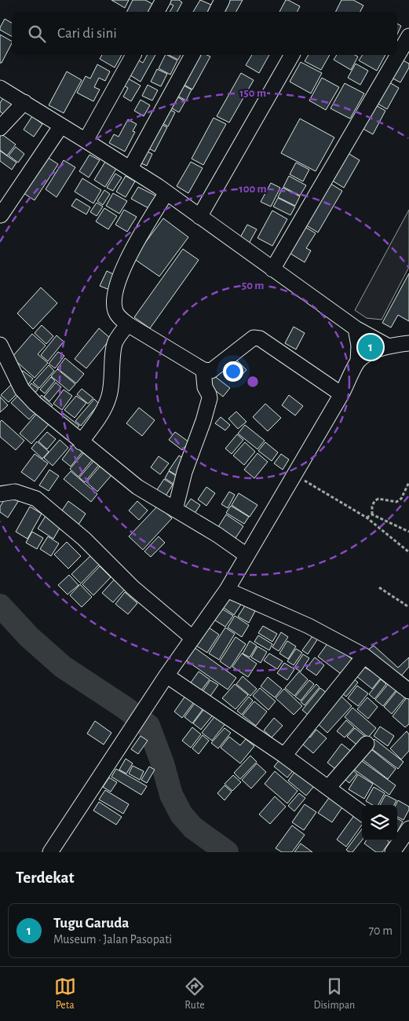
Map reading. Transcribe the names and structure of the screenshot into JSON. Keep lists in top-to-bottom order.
{
  "page": {
    "search": "Cari di sini",
    "pins": "1",
    "heading": "Terdekat",
    "list": [
      {
        "mark": "1",
        "name": "Tugu Garuda",
        "note": "Museum · Jalan Pasopati",
        "value": "70 m"
      }
    ],
    "nav": ["Peta", "Rute", "Disimpan"]
  },
  "rings": ["150 m", "100 m", "50 m"]
}
